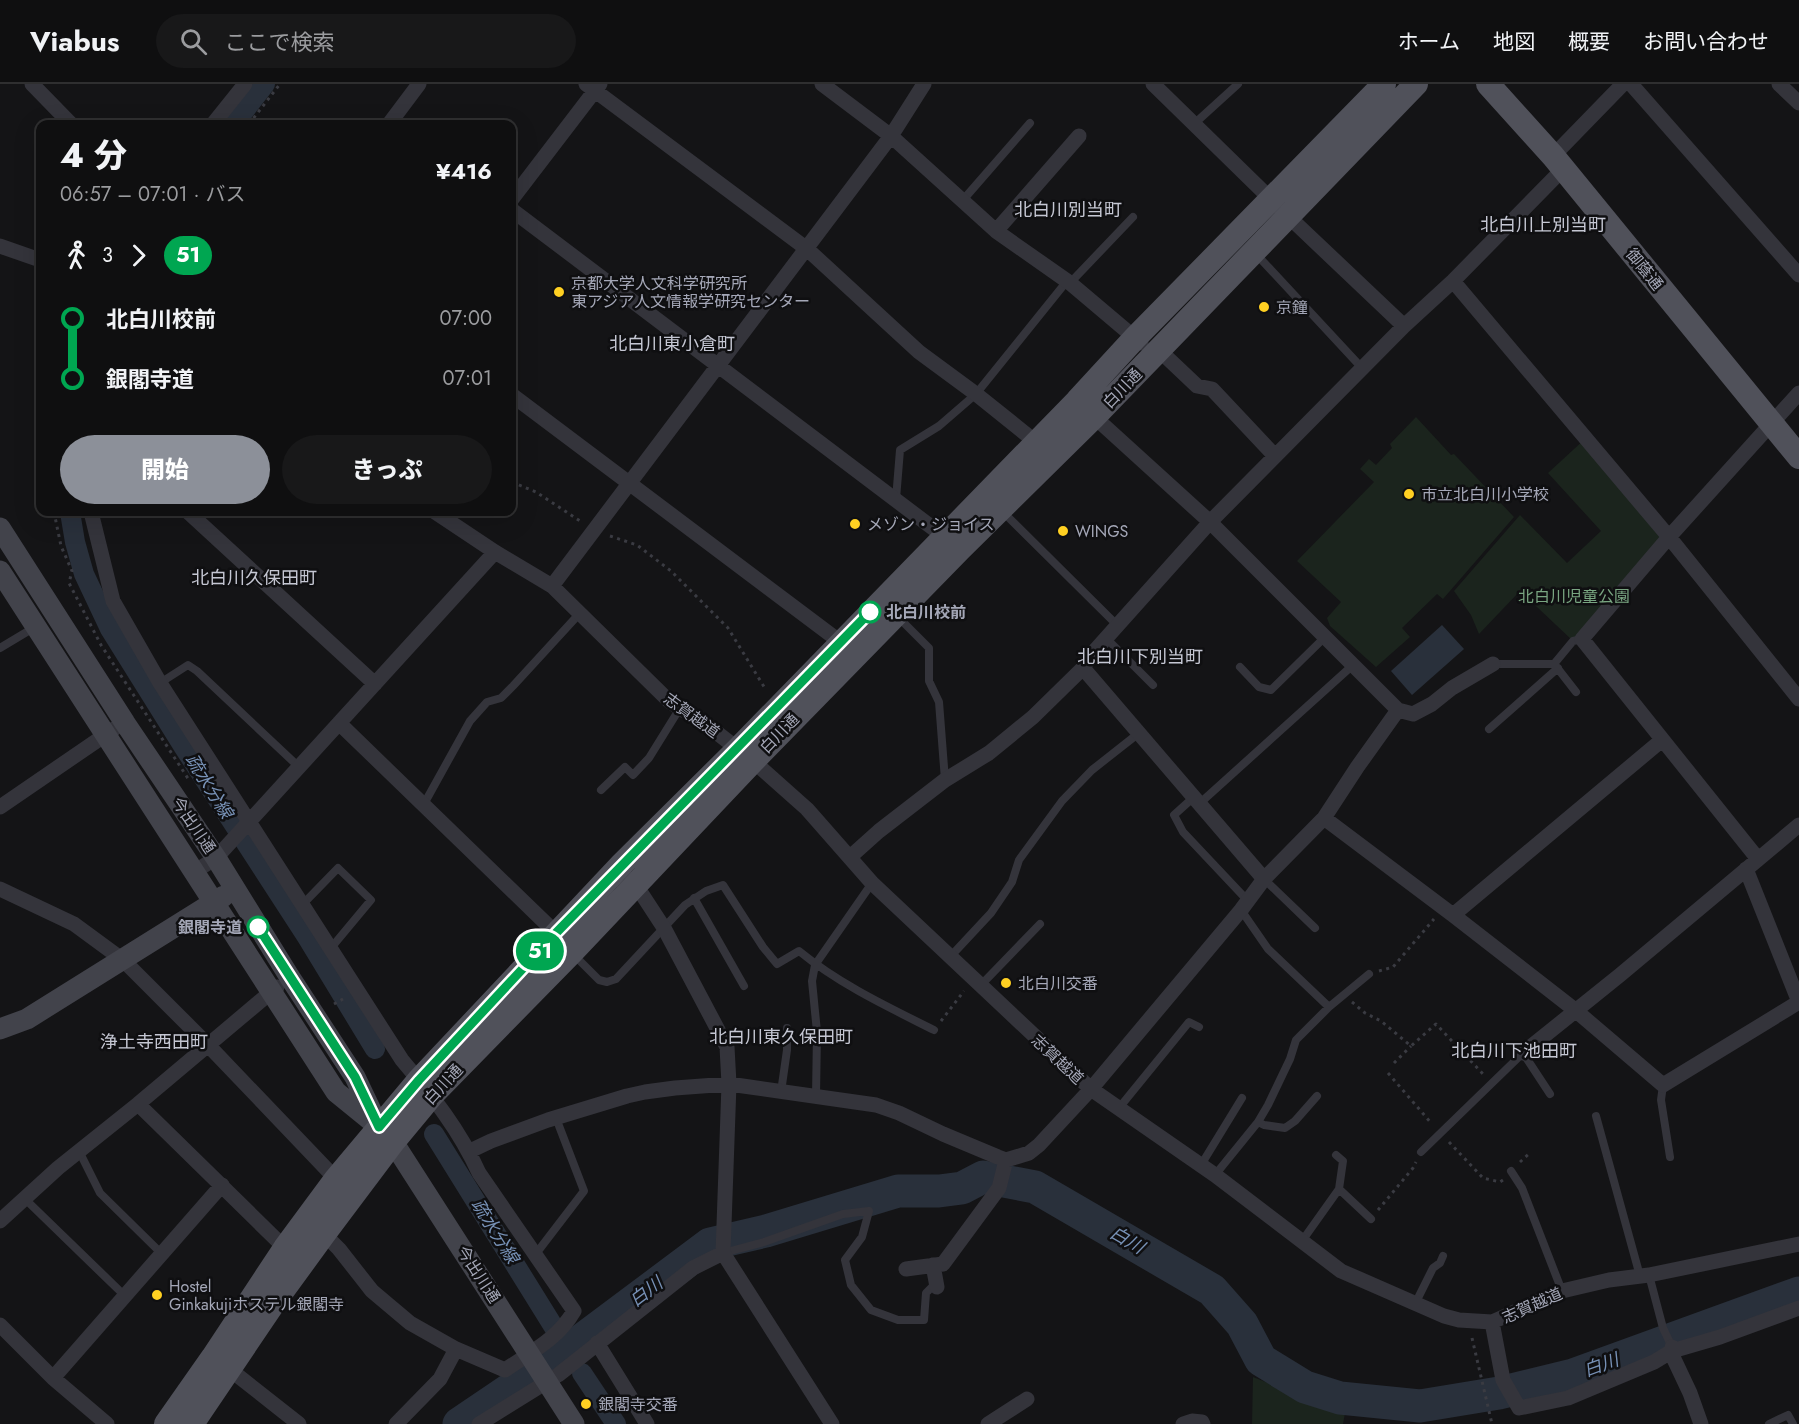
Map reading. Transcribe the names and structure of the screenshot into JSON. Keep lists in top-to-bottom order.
{
  "streets": {
    "main road": ["御蔭通", "白川通", "今出川通"],
    "street": ["志賀越道"]
  },
  "crossings": [
    ["白川通", "志賀越道"],
    ["白川通", "今出川通"]
  ],
  "districts": [
    "北白川別当町",
    "北白川上別当町",
    "北白川東小倉町",
    "北白川久保田町",
    "北白川下別当町",
    "北白川東久保田町",
    "浄土寺西田町",
    "北白川下池田町"
  ],
  "water": ["疏水分線", "白川"],
  "parks": ["北白川児童公園"],
  "places": [
    "京都大学人文科学研究所 東アジア人文情報学研究センター",
    "京鐘",
    "市立北白川小学校",
    "メゾン・ジョイス",
    "WINGS",
    "北白川校前",
    "銀閣寺道",
    "北白川交番",
    "Hostel Ginkakujiホステル銀閣寺",
    "銀閣寺交番"
  ],
  "lines": ["bus line 51"],
  "page": {
    "header": "Viabus",
    "search": "ここで検索",
    "nav": [
      "ホーム",
      "地図",
      "概要",
      "お問い合わせ"
    ],
    "on_map": "51",
    "heading": ["4 分", "06:57 – 07:01 · バス", "¥416"],
    "legs": ["3", "51"],
    "list": [
      {
        "name": "北白川校前",
        "value": "07:00"
      },
      {
        "name": "銀閣寺道",
        "value": "07:01"
      }
    ],
    "buttons": ["開始", "きっぷ"]
  }
}
